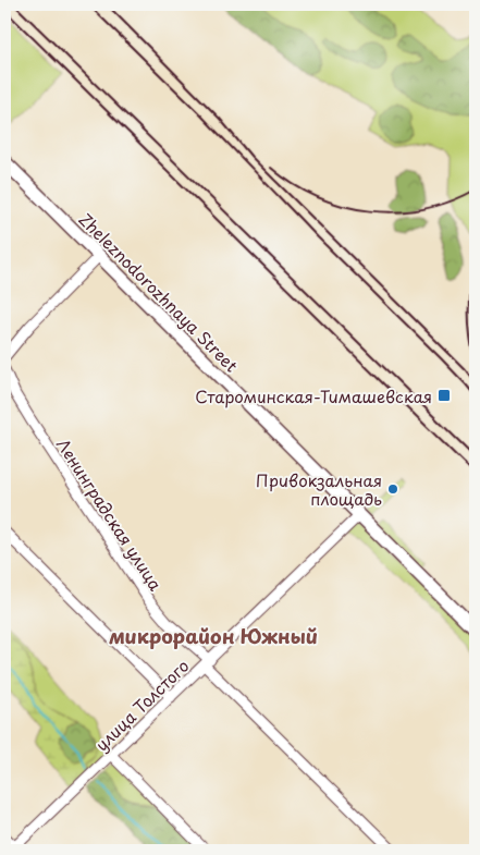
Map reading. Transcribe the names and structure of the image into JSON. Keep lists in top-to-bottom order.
{
  "streets": {
    "main road": ["Zheleznodorozhnaya Street"],
    "street": ["Ленинградская улица", "улица Толстого"]
  },
  "crossings": [
    ["Zheleznodorozhnaya Street", "улица Толстого"],
    ["Ленинградская улица", "улица Толстого"]
  ],
  "districts": ["микрорайон Южный"],
  "places": {
    "transit": ["Староминская-Тимашевская"],
    "other": ["Привокзальная площадь"]
  }
}
